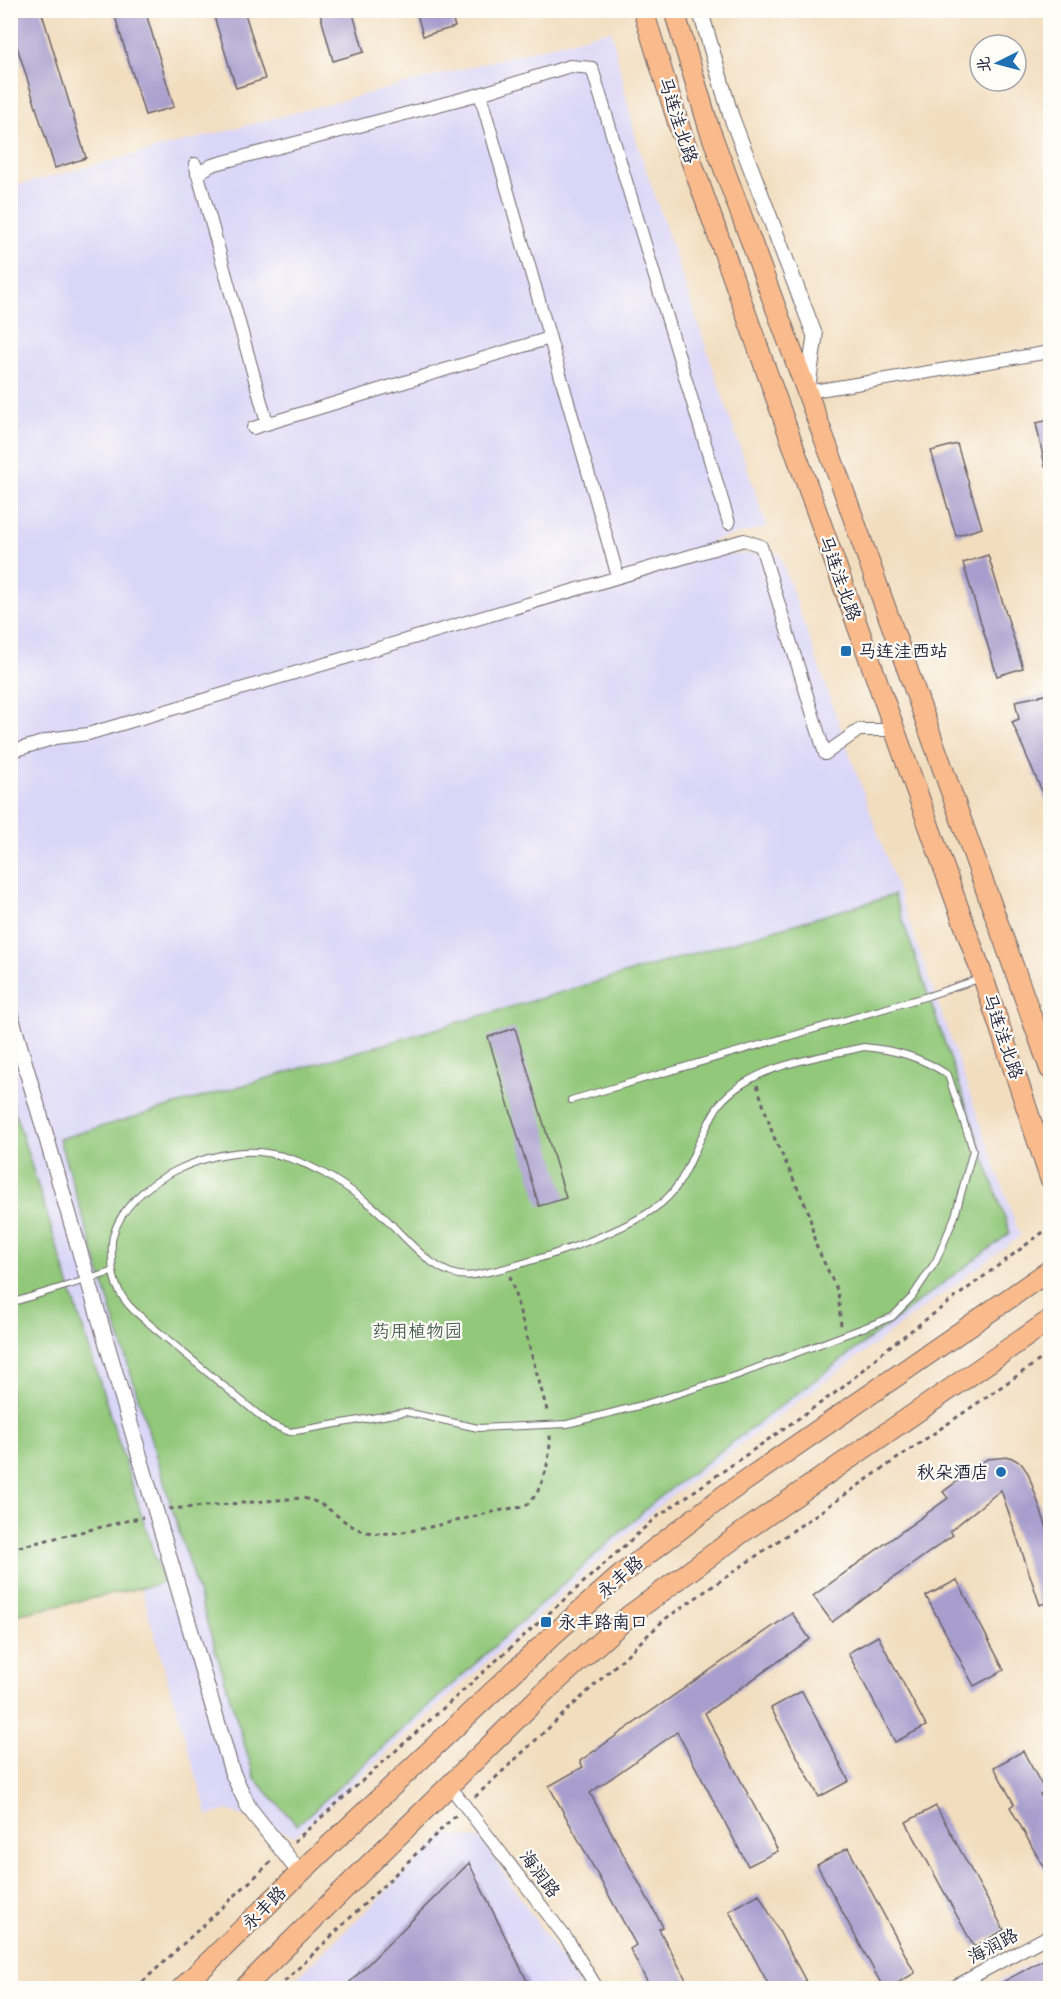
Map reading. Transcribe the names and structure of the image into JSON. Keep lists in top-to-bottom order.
{
  "streets": {
    "main road": ["马连洼北路", "永丰路"],
    "street": ["海润路"]
  },
  "crossings": [
    ["永丰路", "海润路"]
  ],
  "parks": ["药用植物园"],
  "places": {
    "transit": ["马连洼西站", "永丰路南口"],
    "other": ["秋朵酒店"]
  },
  "north": "left"
}
